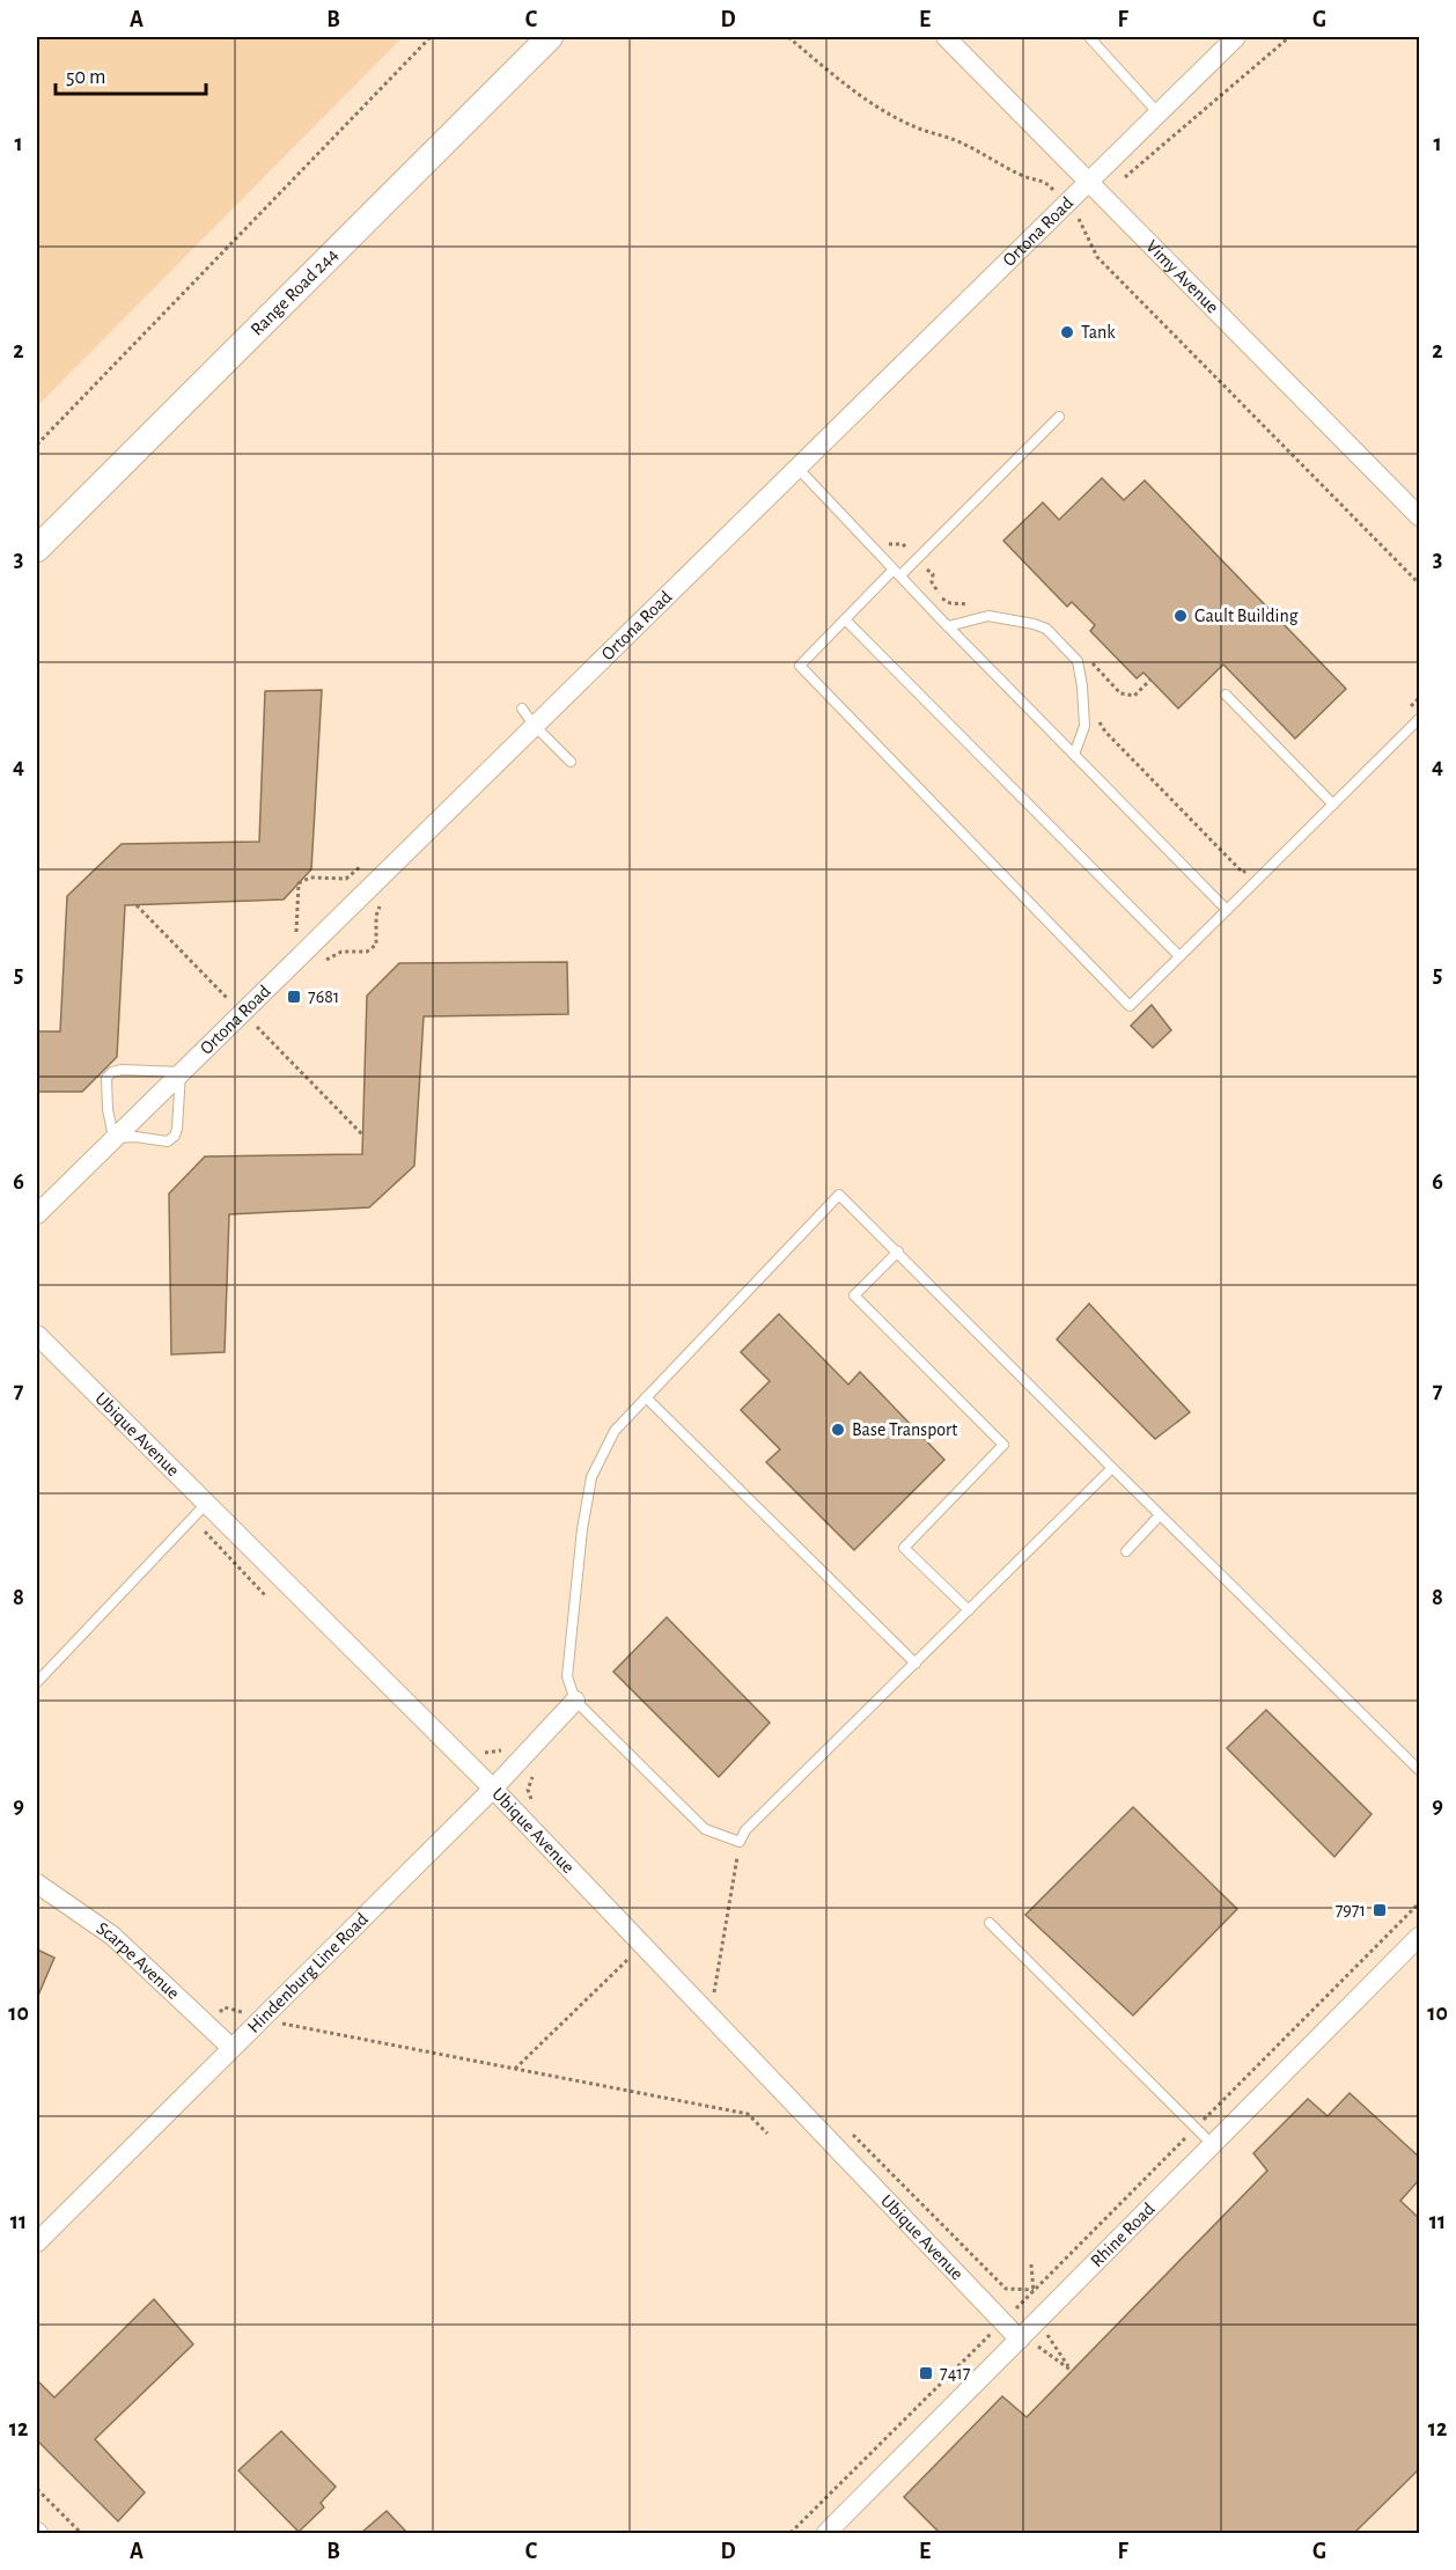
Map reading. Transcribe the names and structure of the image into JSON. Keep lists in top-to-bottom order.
{
  "streets": {
    "street": [
      "Ortona Road",
      "Vimy Avenue",
      "Range Road 244",
      "Ubique Avenue",
      "Scarpe Avenue",
      "Hindenburg Line Road",
      "Rhine Road"
    ]
  },
  "crossings": [
    ["Ortona Road", "Vimy Avenue"],
    ["Ubique Avenue", "Hindenburg Line Road"],
    ["Ubique Avenue", "Rhine Road"],
    ["Scarpe Avenue", "Hindenburg Line Road"]
  ],
  "places": {
    "other": ["Tank", "Gault Building", "Base Transport"],
    "transit": ["7681", "7971", "7417"]
  },
  "scale_bar": "50 m",
  "grid": {
    "columns": [
      "A",
      "B",
      "C",
      "D",
      "E",
      "F",
      "G"
    ],
    "rows": [
      "1",
      "2",
      "3",
      "4",
      "5",
      "6",
      "7",
      "8",
      "9",
      "10",
      "11",
      "12"
    ]
  }
}
